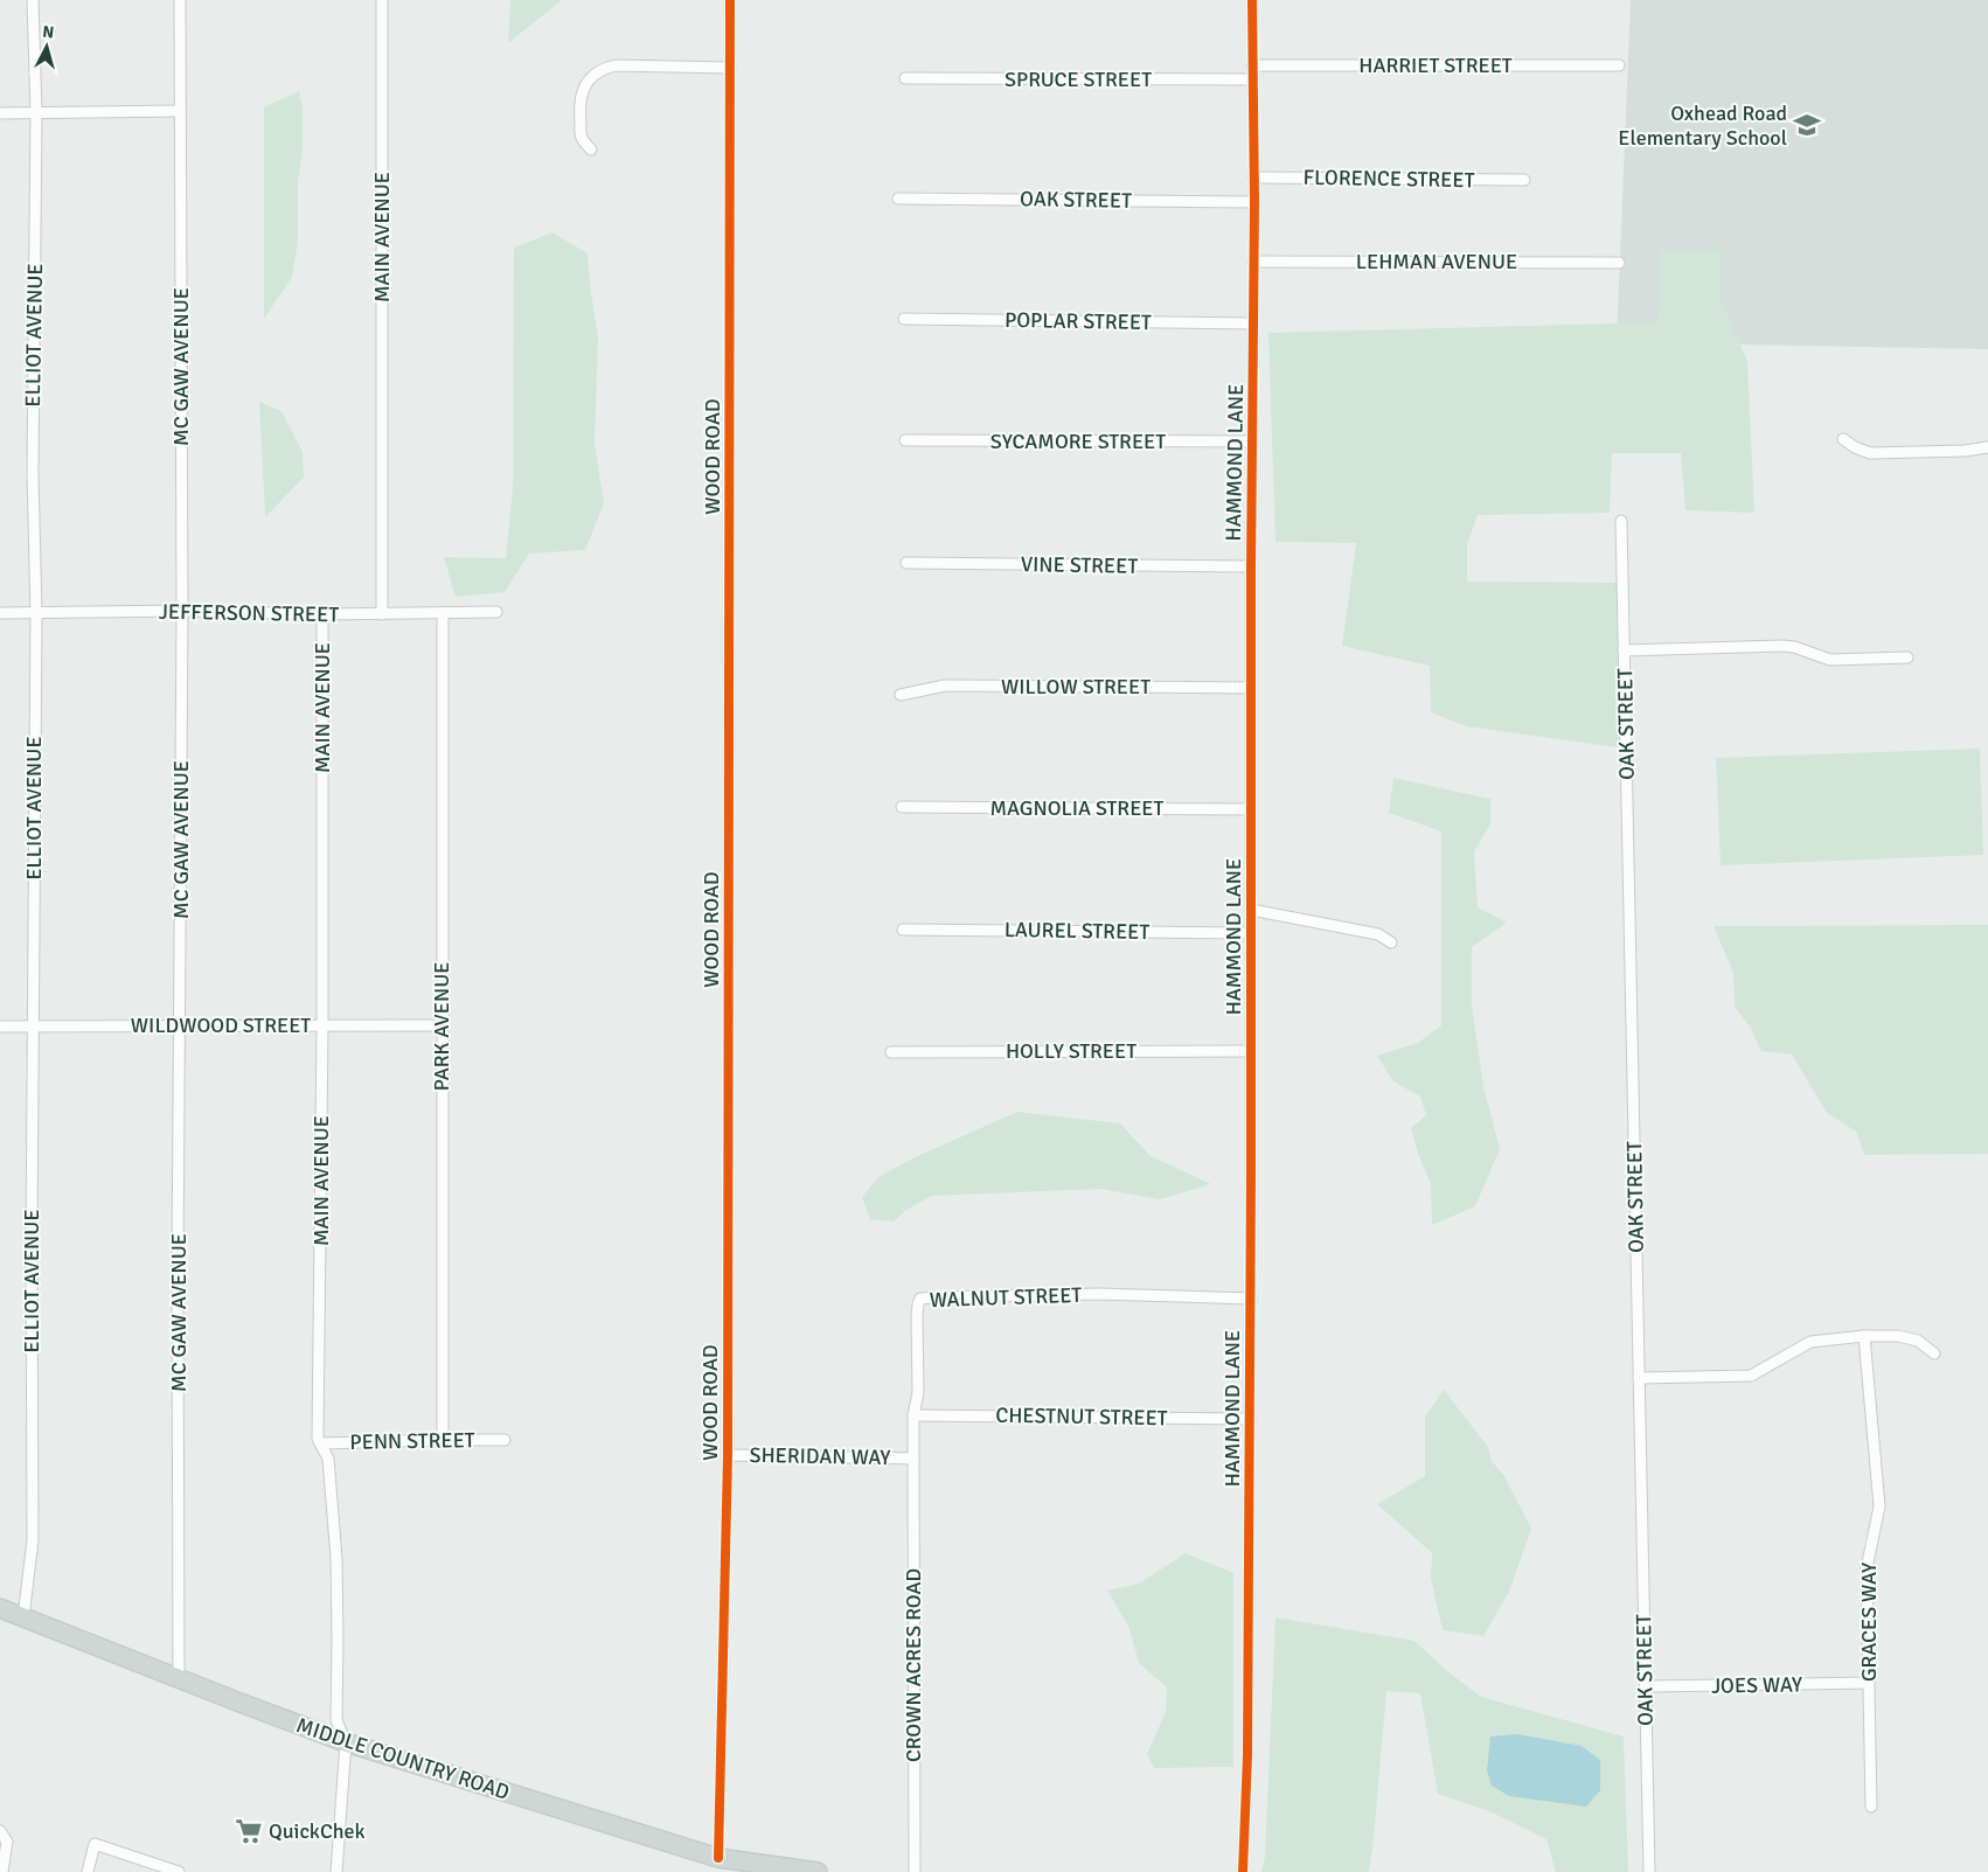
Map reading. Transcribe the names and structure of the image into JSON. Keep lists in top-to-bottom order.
{
  "streets": {
    "main road": ["MIDDLE COUNTRY ROAD"],
    "street": [
      "HARRIET STREET",
      "SPRUCE STREET",
      "FLORENCE STREET",
      "OAK STREET",
      "MAIN AVENUE",
      "LEHMAN AVENUE",
      "POPLAR STREET",
      "ELLIOT AVENUE",
      "MC GAW AVENUE",
      "SYCAMORE STREET",
      "WOOD ROAD",
      "HAMMOND LANE",
      "VINE STREET",
      "JEFFERSON STREET",
      "WILLOW STREET",
      "MAGNOLIA STREET",
      "LAUREL STREET",
      "WILDWOOD STREET",
      "PARK AVENUE",
      "HOLLY STREET",
      "WALNUT STREET",
      "CHESTNUT STREET",
      "PENN STREET",
      "SHERIDAN WAY",
      "GRACES WAY",
      "CROWN ACRES ROAD",
      "JOES WAY"
    ]
  },
  "crossings": [
    ["HARRIET STREET", "HAMMOND LANE"],
    ["SPRUCE STREET", "HAMMOND LANE"],
    ["FLORENCE STREET", "HAMMOND LANE"],
    ["OAK STREET", "HAMMOND LANE"],
    ["OAK STREET", "JOES WAY"],
    ["MAIN AVENUE", "JEFFERSON STREET"],
    ["MAIN AVENUE", "WILDWOOD STREET"],
    ["MAIN AVENUE", "PENN STREET"],
    ["MAIN AVENUE", "MIDDLE COUNTRY ROAD"],
    ["LEHMAN AVENUE", "HAMMOND LANE"],
    ["POPLAR STREET", "HAMMOND LANE"],
    ["ELLIOT AVENUE", "JEFFERSON STREET"],
    ["ELLIOT AVENUE", "WILDWOOD STREET"],
    ["ELLIOT AVENUE", "MIDDLE COUNTRY ROAD"],
    ["MC GAW AVENUE", "JEFFERSON STREET"],
    ["MC GAW AVENUE", "WILDWOOD STREET"],
    ["MC GAW AVENUE", "MIDDLE COUNTRY ROAD"],
    ["SYCAMORE STREET", "HAMMOND LANE"],
    ["WOOD ROAD", "SHERIDAN WAY"],
    ["WOOD ROAD", "MIDDLE COUNTRY ROAD"],
    ["HAMMOND LANE", "VINE STREET"],
    ["HAMMOND LANE", "WILLOW STREET"],
    ["HAMMOND LANE", "MAGNOLIA STREET"],
    ["HAMMOND LANE", "LAUREL STREET"],
    ["HAMMOND LANE", "HOLLY STREET"],
    ["HAMMOND LANE", "WALNUT STREET"],
    ["HAMMOND LANE", "CHESTNUT STREET"],
    ["JEFFERSON STREET", "PARK AVENUE"],
    ["WILDWOOD STREET", "PARK AVENUE"],
    ["PARK AVENUE", "PENN STREET"],
    ["WALNUT STREET", "CHESTNUT STREET"],
    ["WALNUT STREET", "SHERIDAN WAY"],
    ["WALNUT STREET", "CROWN ACRES ROAD"],
    ["SHERIDAN WAY", "CROWN ACRES ROAD"],
    ["GRACES WAY", "JOES WAY"]
  ],
  "places": {
    "school or university": ["Oxhead Road Elementary School"],
    "supermarket": ["QuickChek"]
  },
  "north": "top"
}
